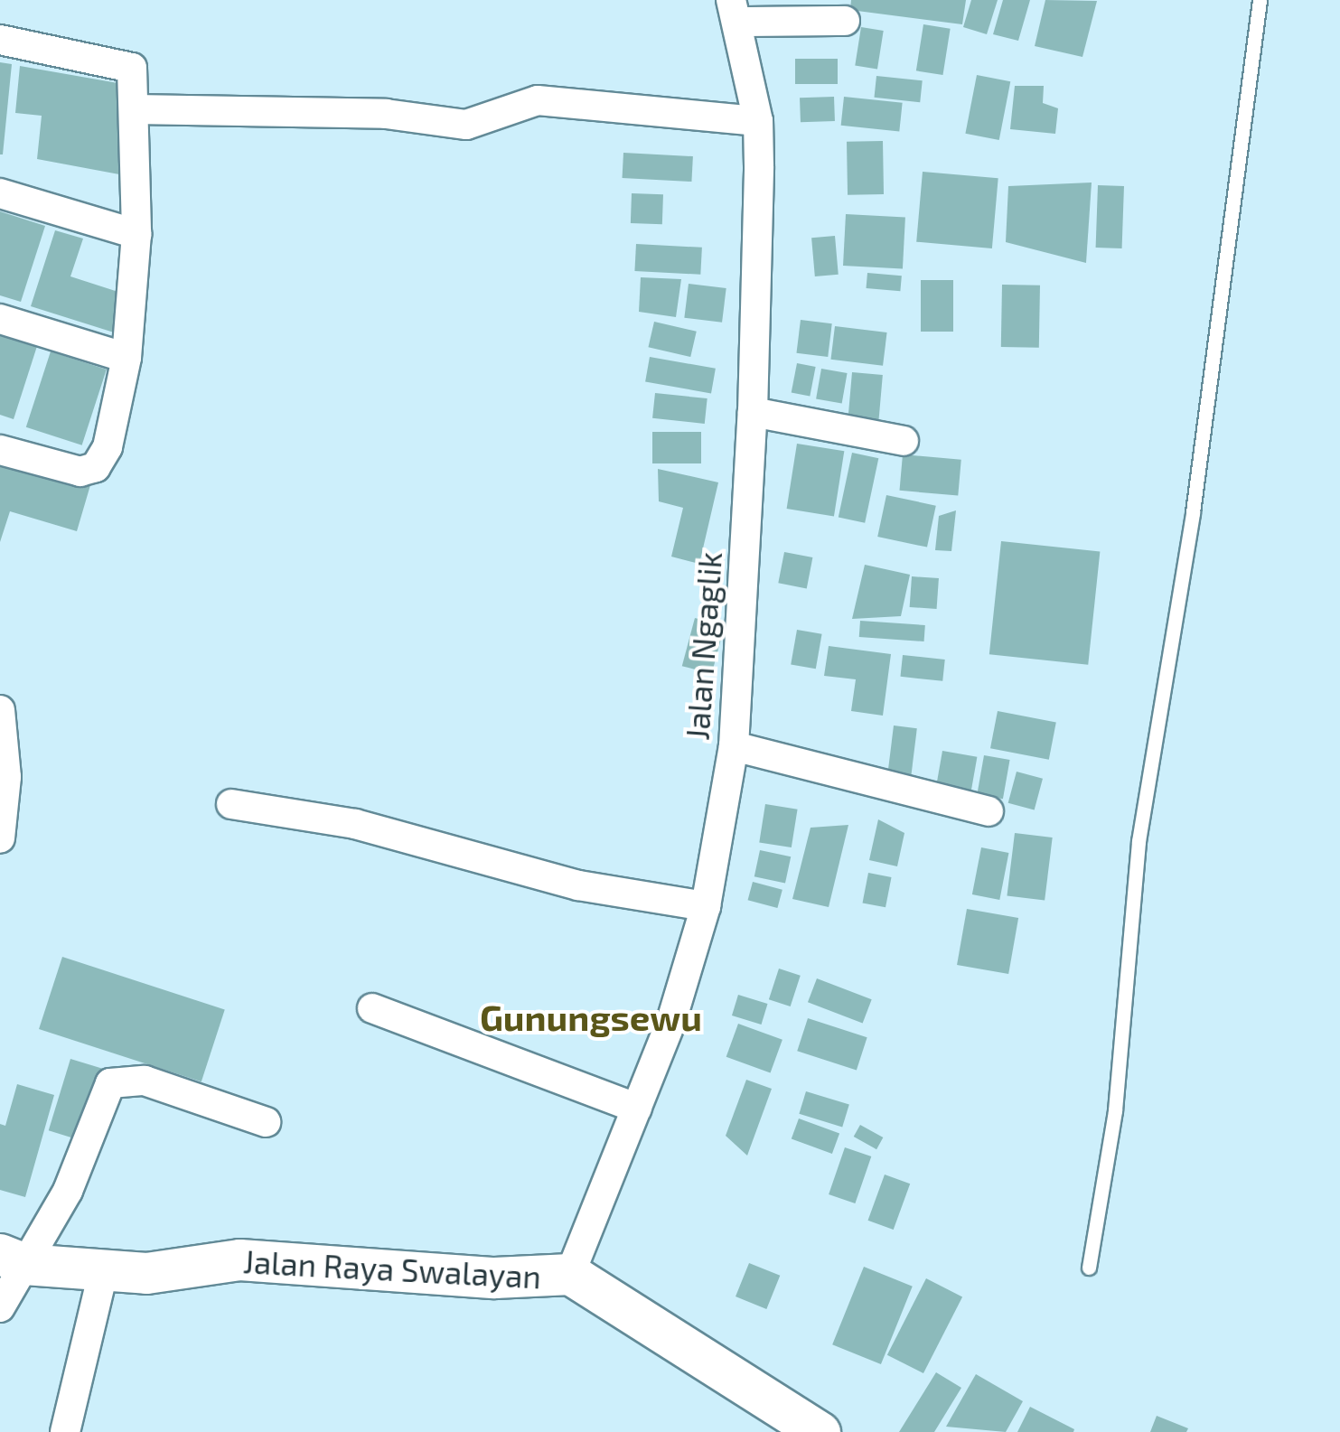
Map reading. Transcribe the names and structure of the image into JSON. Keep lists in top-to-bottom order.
{
  "streets": {
    "street": ["Jalan Ngaglik", "Jalan Raya Swalayan"]
  },
  "crossings": [
    ["Jalan Ngaglik", "Jalan Raya Swalayan"]
  ],
  "districts": ["Gunungsewu"]
}
